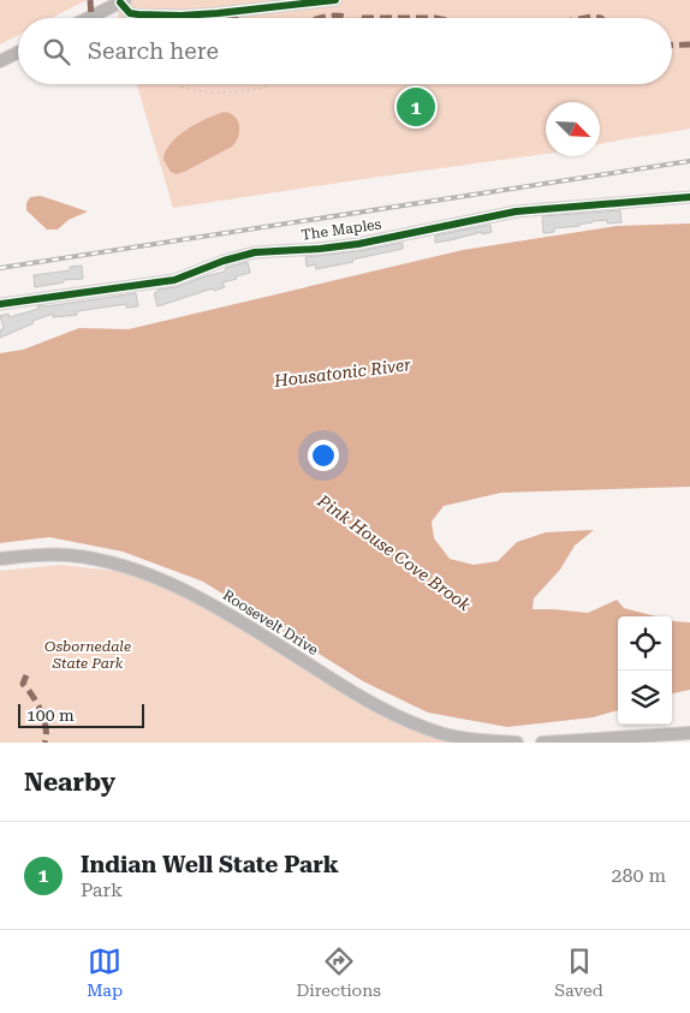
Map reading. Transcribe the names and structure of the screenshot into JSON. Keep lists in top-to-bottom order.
{
  "streets": {
    "main road": ["Roosevelt Drive"],
    "street": ["The Maples"]
  },
  "water": ["Housatonic River", "Pink House Cove Brook"],
  "parks": ["Osbornedale State Park"],
  "scale_bar": "100 m",
  "north": "bottom right",
  "page": {
    "search": "Search here",
    "pins": "1",
    "scale": "100 m",
    "heading": "Nearby",
    "list": [
      {
        "mark": "1",
        "name": "Indian Well State Park",
        "note": "Park",
        "value": "280 m"
      }
    ],
    "nav": ["Map", "Directions", "Saved"]
  }
}
